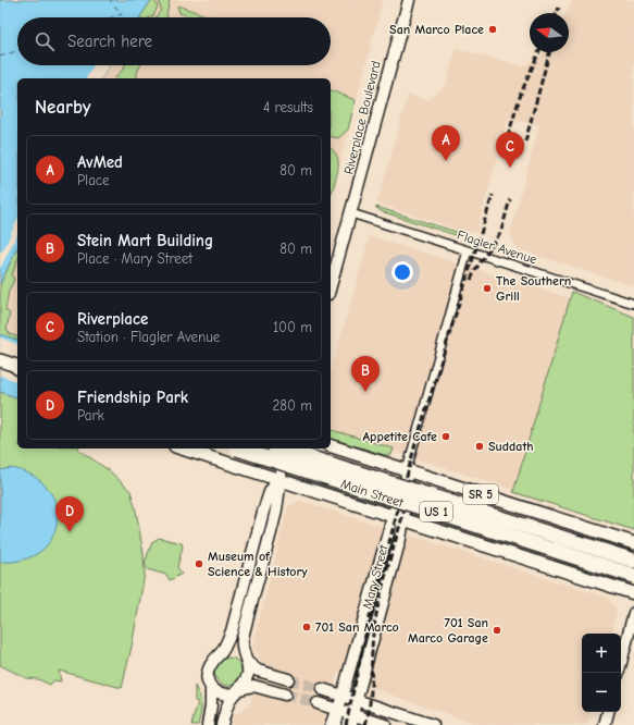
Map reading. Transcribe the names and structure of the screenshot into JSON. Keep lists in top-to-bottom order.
{
  "streets": {
    "highway": ["US 1"],
    "main road": [
      "Riverplace Boulevard",
      "Main Street",
      "SR 5",
      "Mary Street"
    ],
    "street": ["Flagler Avenue"]
  },
  "crossings": [
    ["Riverplace Boulevard", "Flagler Avenue"],
    ["Flagler Avenue", "Mary Street"],
    ["Main Street", "Mary Street"],
    ["SR 5", "Mary Street"]
  ],
  "places": [
    "San Marco Place",
    "The Southern Grill",
    "Appetite Cafe",
    "Suddath",
    "Museum of Science & History",
    "701 San Marco",
    "701 San Marco Garage"
  ],
  "north": "left",
  "page": {
    "search": "Search here",
    "heading": ["Nearby", "4 results"],
    "pins": [
      "A",
      "C",
      "B",
      "D"
    ],
    "list": [
      {
        "mark": "A",
        "name": "AvMed",
        "note": "Place",
        "value": "80 m"
      },
      {
        "mark": "B",
        "name": "Stein Mart Building",
        "note": "Place · Mary Street",
        "value": "80 m"
      },
      {
        "mark": "C",
        "name": "Riverplace",
        "note": "Station · Flagler Avenue",
        "value": "100 m"
      },
      {
        "mark": "D",
        "name": "Friendship Park",
        "note": "Park",
        "value": "280 m"
      }
    ],
    "map_buttons": ["+", "−"]
  }
}
